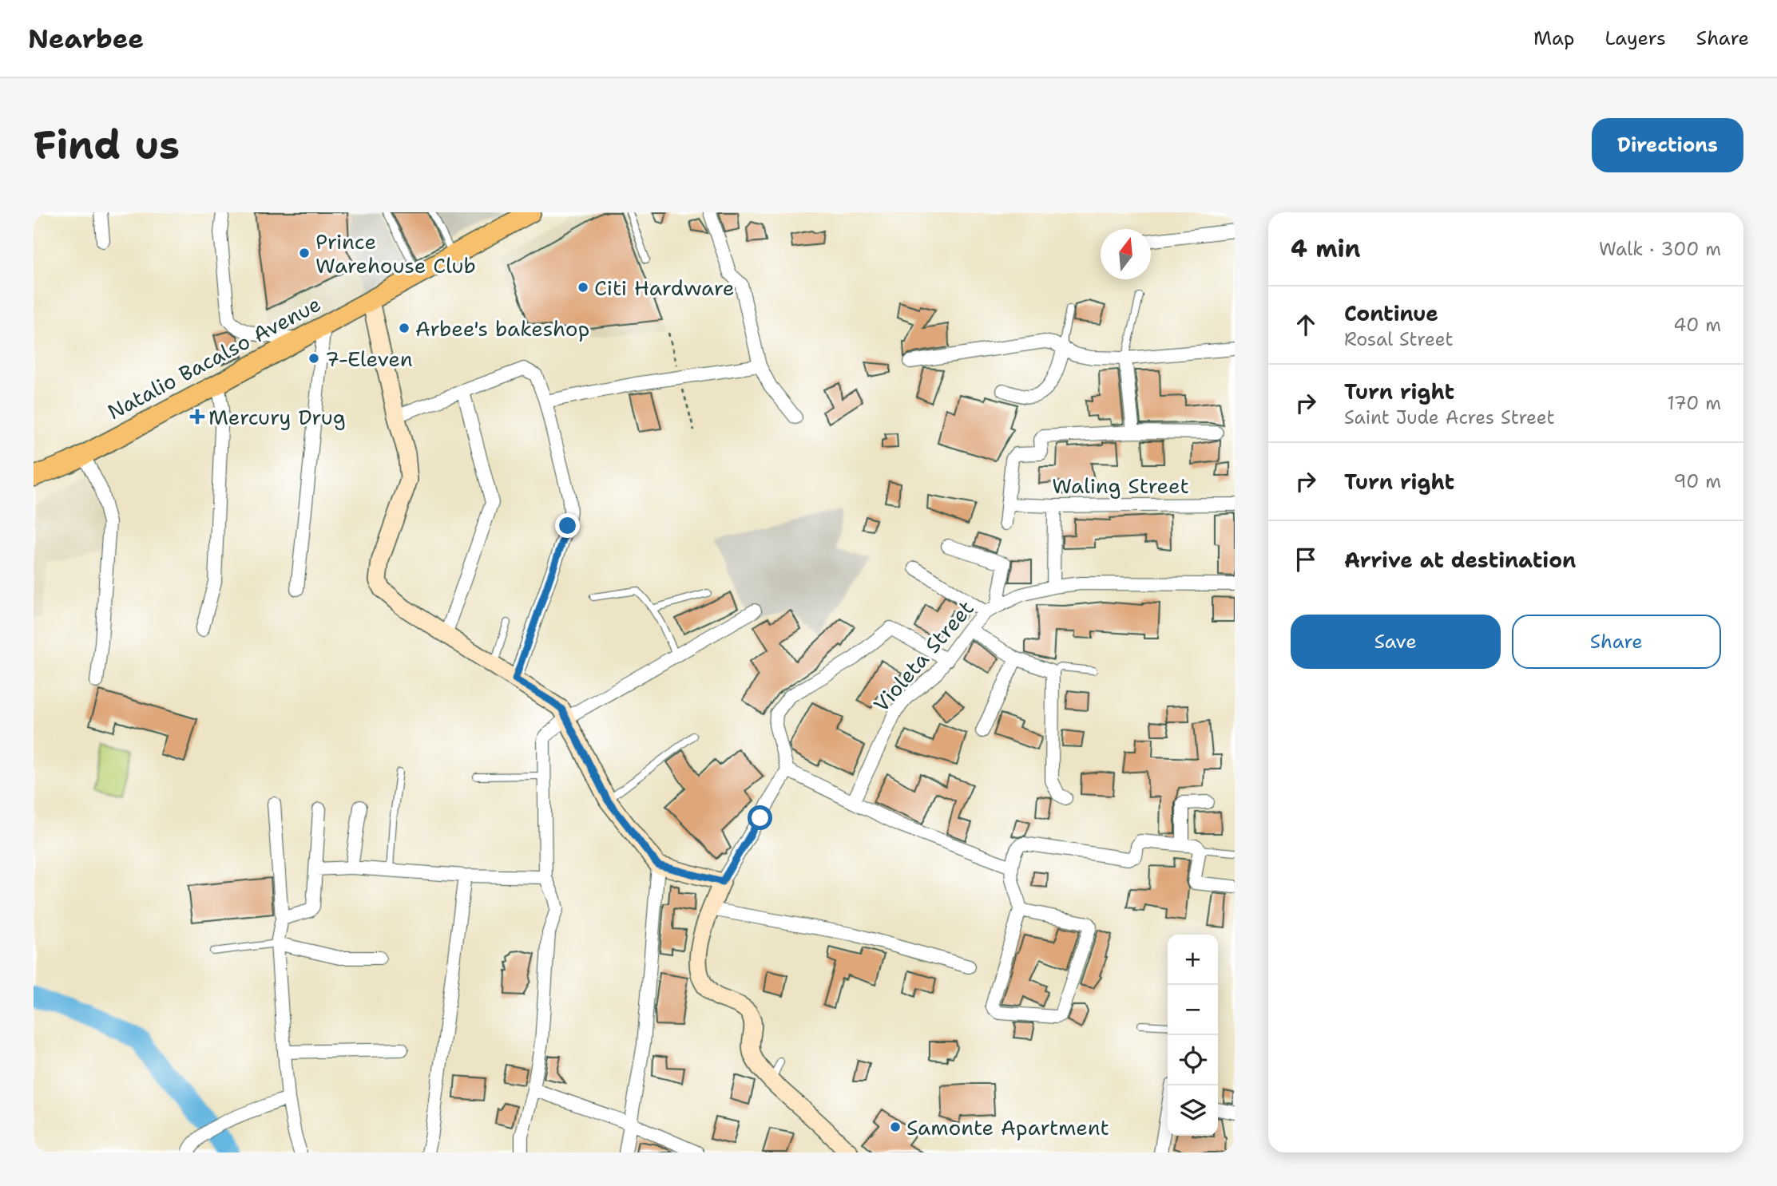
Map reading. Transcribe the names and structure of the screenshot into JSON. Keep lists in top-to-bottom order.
{
  "streets": {
    "main road": ["Natalio Bacalso Avenue"],
    "street": ["Waling Street", "Violeta Street"]
  },
  "places": {
    "other": [
      "Prince Warehouse Club",
      "Citi Hardware",
      "Arbee's bakeshop",
      "7-Eleven",
      "Samonte Apartment"
    ],
    "health": ["Mercury Drug"]
  },
  "north": "top",
  "page": {
    "header": "Nearbee",
    "nav": ["Map", "Layers", "Share"],
    "buttons": [
      "Directions",
      ["Save", "Share"]
    ],
    "title": "Find us",
    "heading": ["4 min", "Walk · 300 m"],
    "list": [
      ["Continue", "Rosal Street", "40 m"],
      ["Turn right", "Saint Jude Acres Street", "170 m"],
      ["Turn right", "90 m"],
      "Arrive at destination"
    ],
    "map_buttons": ["+", "−"]
  }
}
